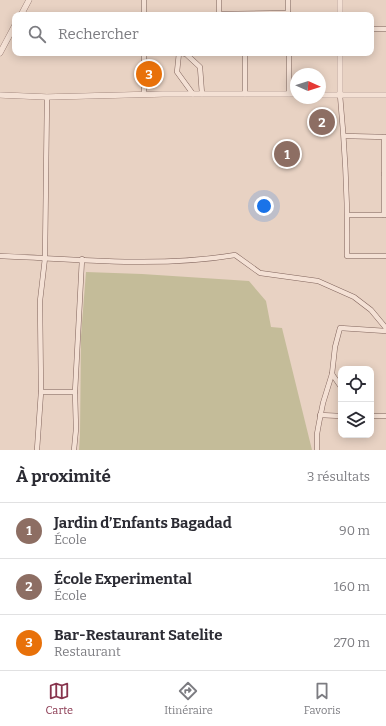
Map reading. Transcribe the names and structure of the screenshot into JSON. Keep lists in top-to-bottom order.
{
  "north": "right",
  "page": {
    "search": "Rechercher",
    "pins": ["3", "2", "1"],
    "heading": ["À proximité", "3 résultats"],
    "list": [
      {
        "mark": "1",
        "name": "Jardin d’Enfants Bagadad",
        "note": "École",
        "value": "90 m"
      },
      {
        "mark": "2",
        "name": "École Experimental",
        "note": "École",
        "value": "160 m"
      },
      {
        "mark": "3",
        "name": "Bar-Restaurant Satelite",
        "note": "Restaurant",
        "value": "270 m"
      }
    ],
    "nav": ["Carte", "Itinéraire", "Favoris"]
  }
}
